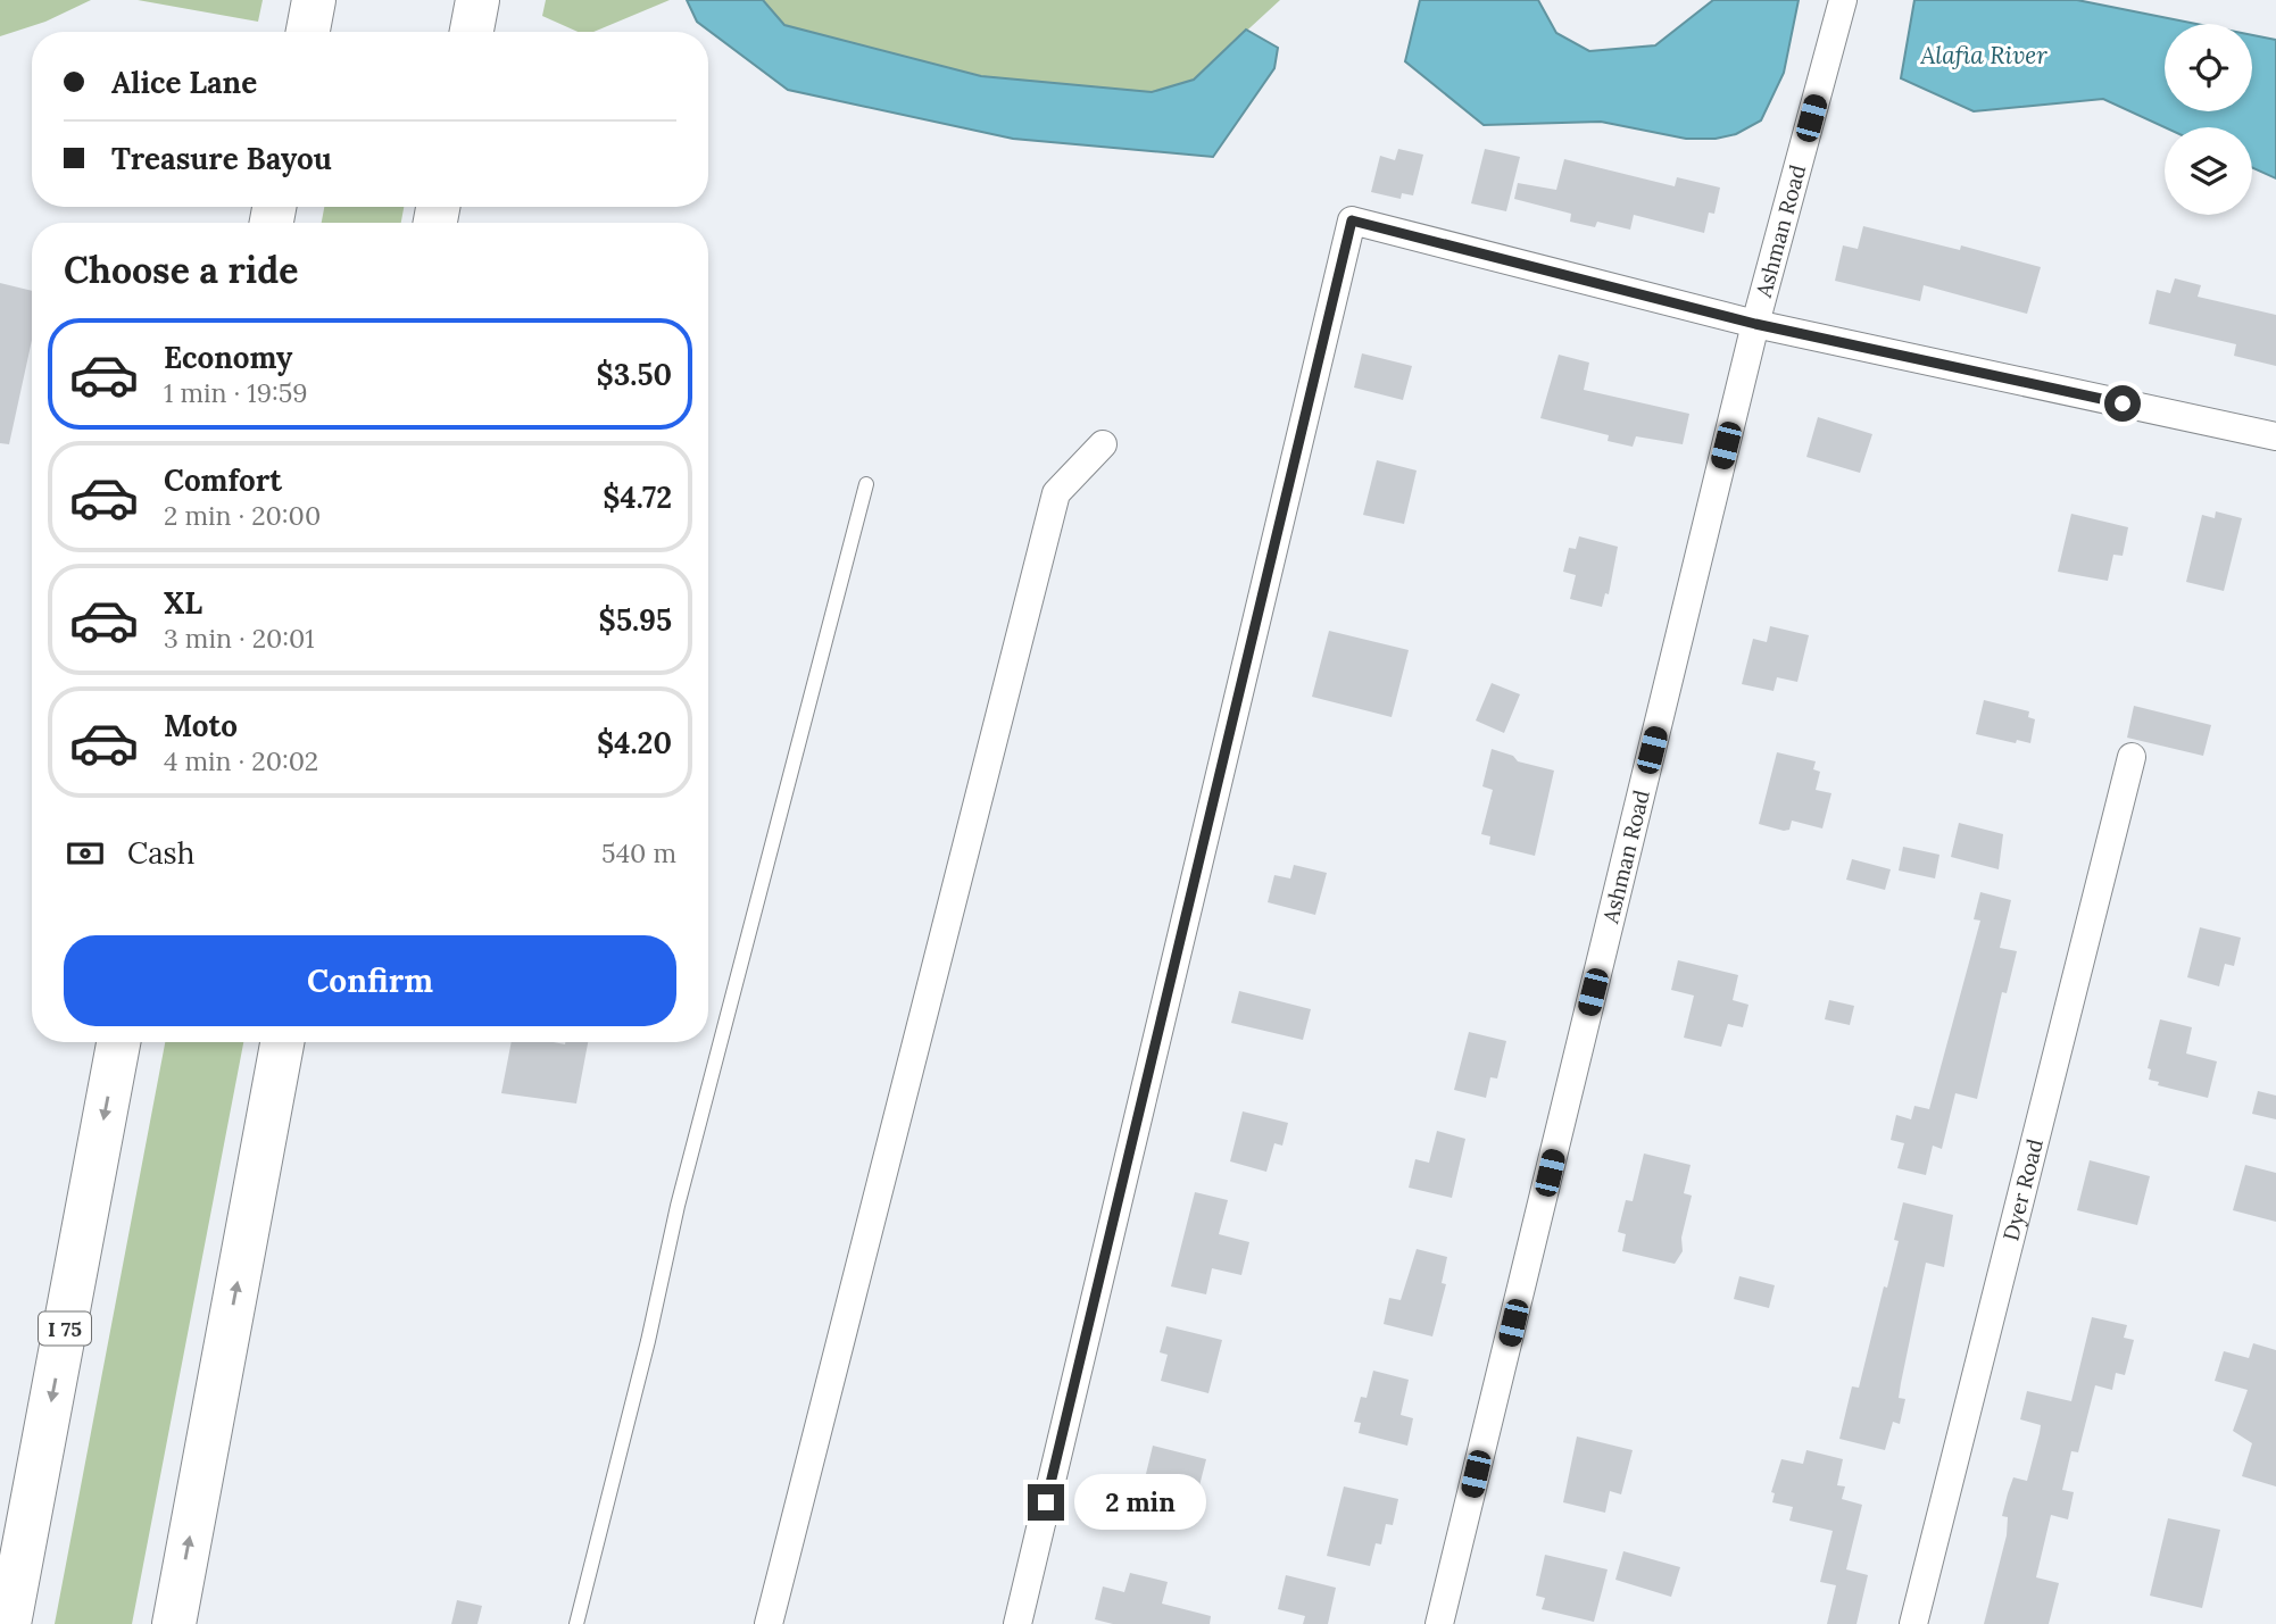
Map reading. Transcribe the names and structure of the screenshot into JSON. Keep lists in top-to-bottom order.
{
  "streets": {
    "highway": ["I 75"],
    "street": ["Ashman Road", "Dyer Road"]
  },
  "water": ["Alafia River"],
  "page": {
    "banner": ["Alice Lane", "Treasure Bayou"],
    "heading": "Choose a ride",
    "list": [
      {
        "name": "Economy",
        "note": "1 min · 19:59",
        "value": "$3.50"
      },
      {
        "name": "Comfort",
        "note": "2 min · 20:00",
        "value": "$4.72"
      },
      {
        "name": "XL",
        "note": "3 min · 20:01",
        "value": "$5.95"
      },
      {
        "name": "Moto",
        "note": "4 min · 20:02",
        "value": "$4.20"
      }
    ],
    "pay": ["Cash", "540 m"],
    "buttons": "Confirm",
    "bubble": "2 min"
  }
}
